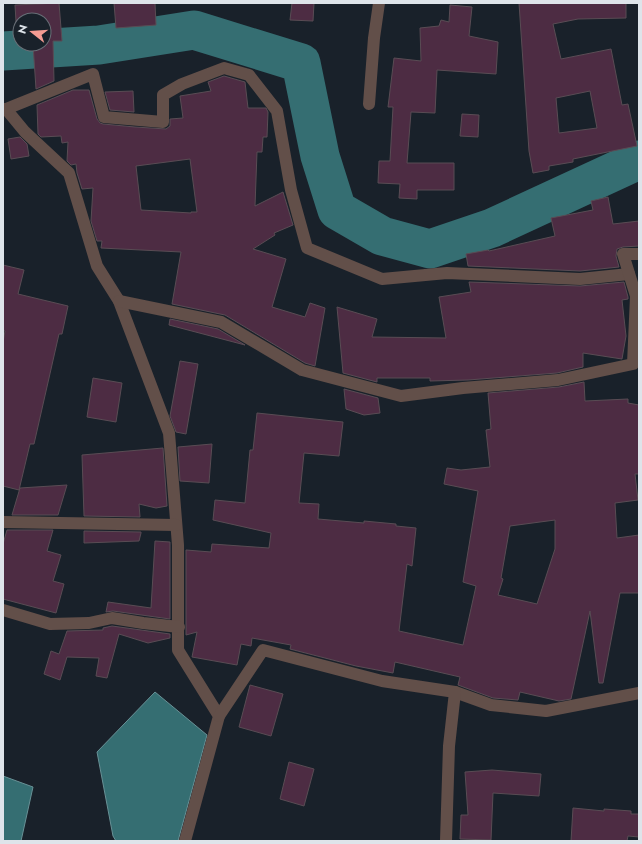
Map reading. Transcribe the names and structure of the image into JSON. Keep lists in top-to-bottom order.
{
  "north": "left"
}
